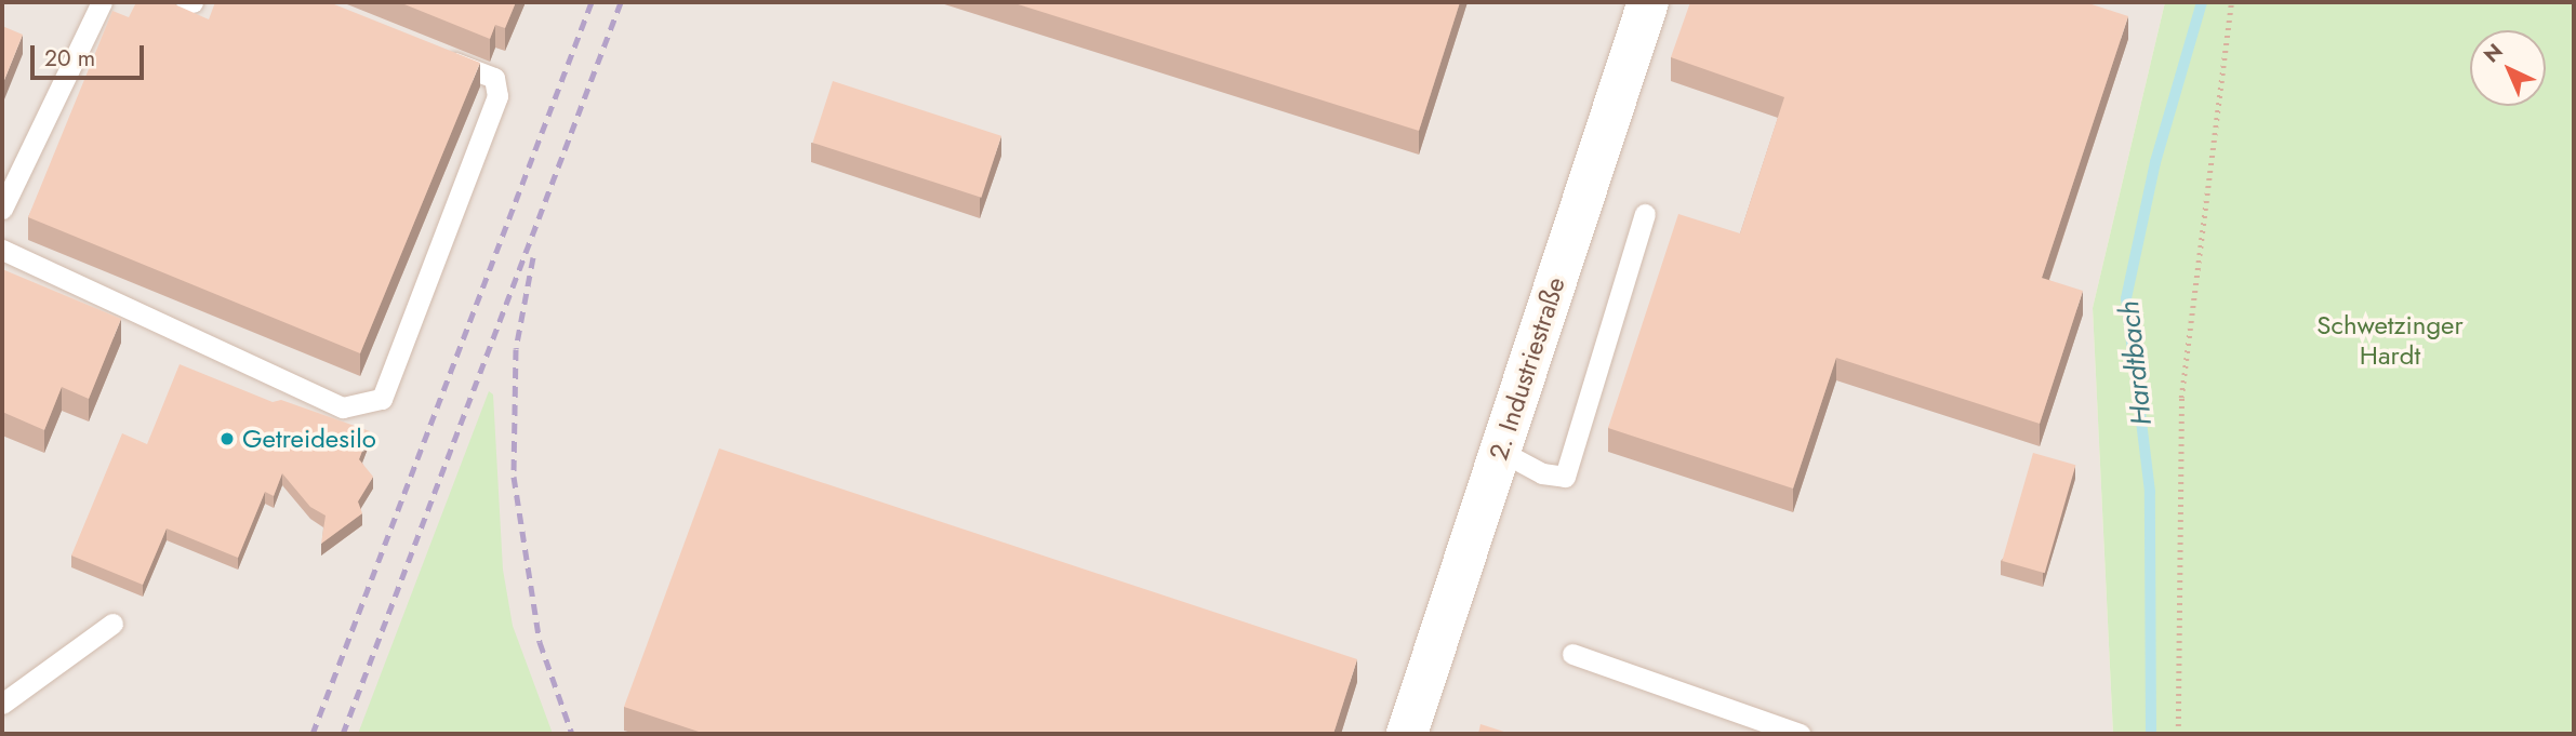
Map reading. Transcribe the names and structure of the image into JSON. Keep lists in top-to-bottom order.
{
  "streets": {
    "street": ["2. Industriestraße"]
  },
  "water": ["Hardtbach"],
  "parks": ["Schwetzinger Hardt"],
  "places": ["Getreidesilo"],
  "scale_bar": "20 m",
  "north": "top left"
}
